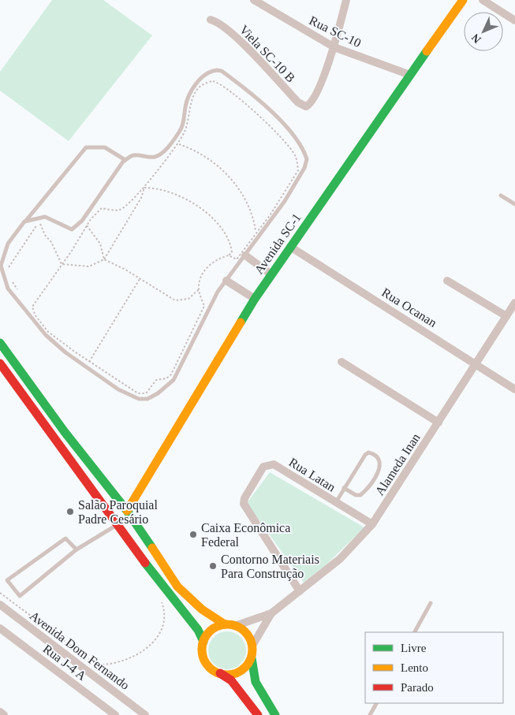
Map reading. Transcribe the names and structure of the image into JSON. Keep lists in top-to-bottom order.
{
  "streets": {
    "main road": ["Avenida SC-1"],
    "street": [
      "Rua SC-10",
      "Viela SC-10 B",
      "Rua Ocanan",
      "Alameda Inan",
      "Rua Latan",
      "Avenida Dom Fernando",
      "Rua J-4 A"
    ]
  },
  "crossings": [
    ["Rua SC-10", "Viela SC-10 B"],
    ["Rua SC-10", "Avenida SC-1"],
    ["Avenida SC-1", "Rua Ocanan"],
    ["Rua Ocanan", "Alameda Inan"],
    ["Alameda Inan", "Rua Latan"]
  ],
  "places": ["Salão Paroquial Padre Cesário", "Caixa Econômica Federal", "Contorno Materiais Para Construção"],
  "legend": ["Livre", "Lento", "Parado"],
  "north": "bottom left"
}
